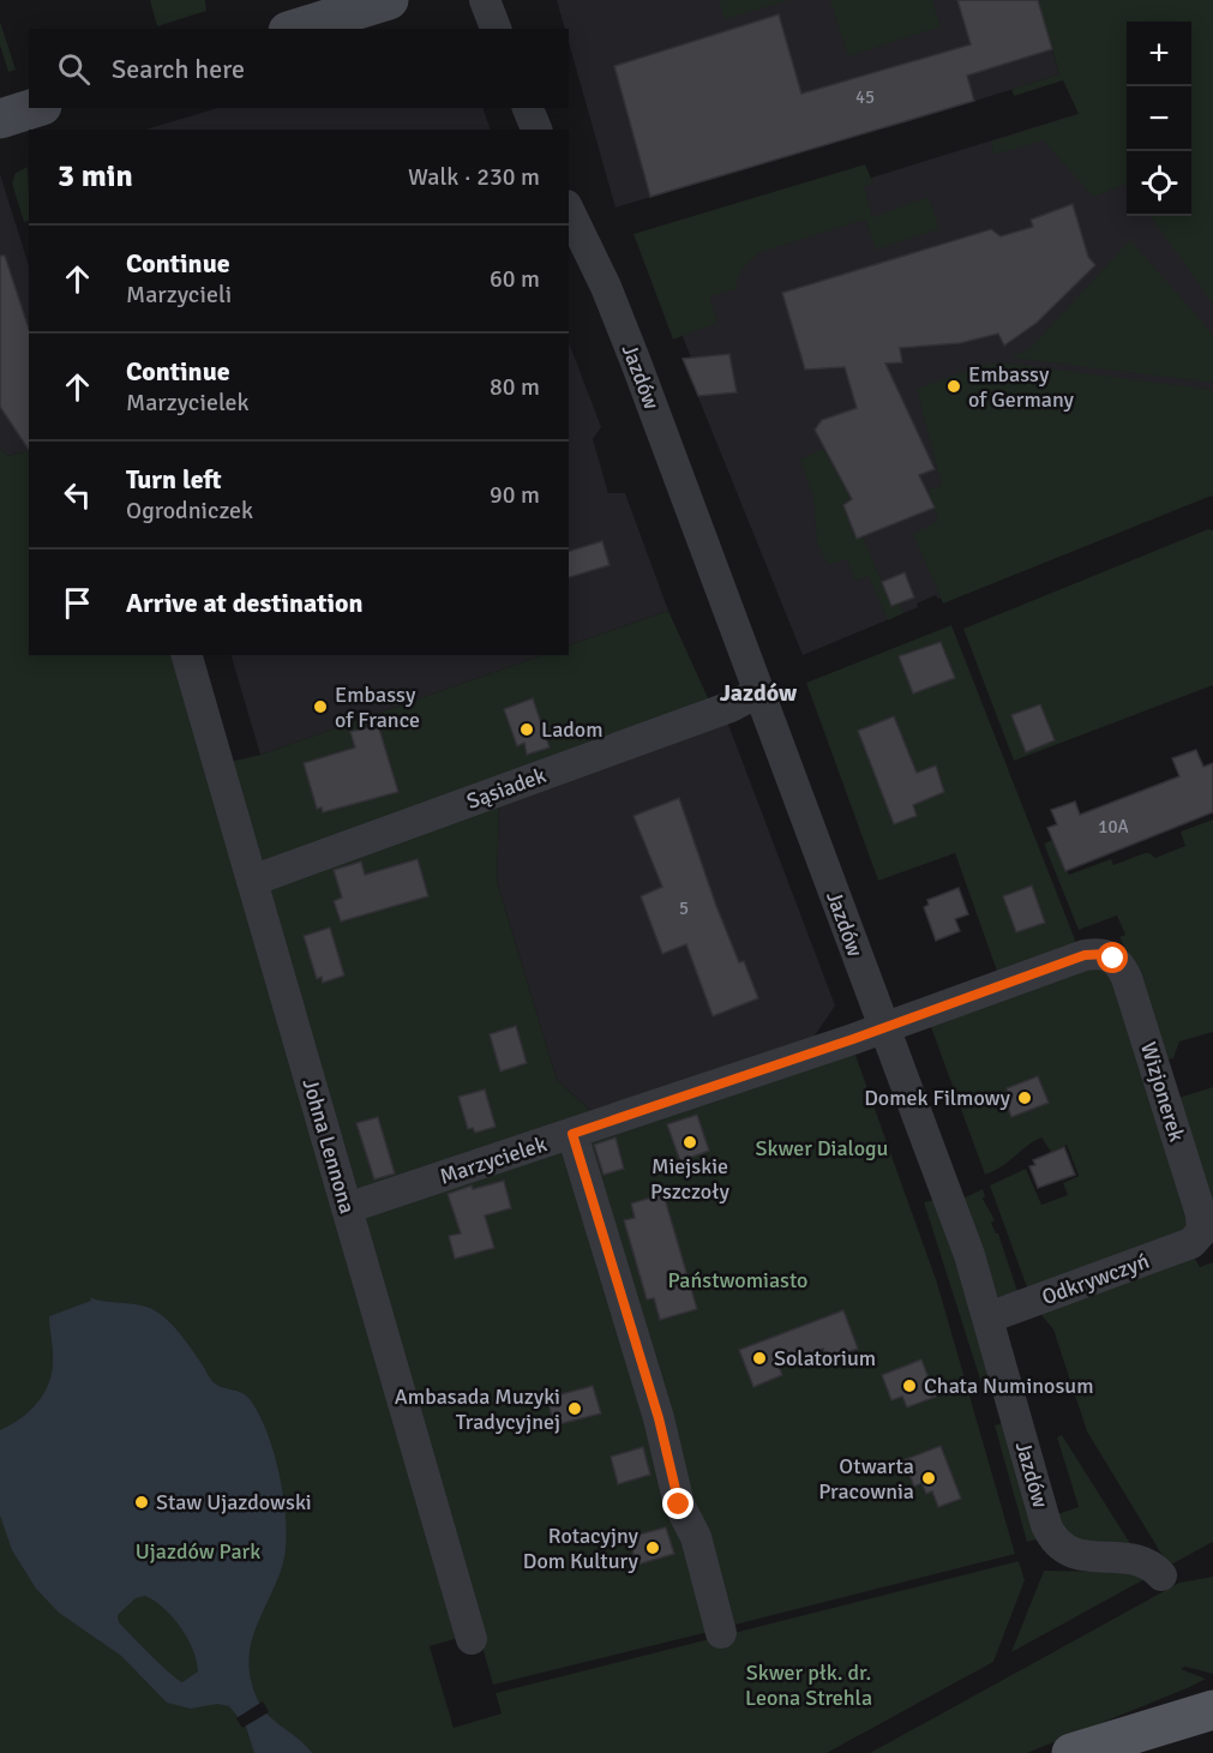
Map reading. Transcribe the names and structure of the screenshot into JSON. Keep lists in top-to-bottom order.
{
  "streets": {
    "street": [
      "Jazdów",
      "Sąsiadek",
      "Wizjonerek",
      "Johna Lennona",
      "Marzycielek",
      "Odkrywczyń"
    ]
  },
  "crossings": [
    ["Jazdów", "Sąsiadek"],
    ["Jazdów", "Marzycielek"],
    ["Jazdów", "Odkrywczyń"],
    ["Sąsiadek", "Johna Lennona"],
    ["Wizjonerek", "Marzycielek"],
    ["Wizjonerek", "Odkrywczyń"],
    ["Johna Lennona", "Marzycielek"]
  ],
  "districts": ["Jazdów"],
  "parks": [
    "Skwer Dialogu",
    "Państwomiasto",
    "Ujazdów Park",
    "Skwer płk. dr. Leona Strehla"
  ],
  "places": [
    "Embassy of Germany",
    "Embassy of France",
    "Ladom",
    "Domek Filmowy",
    "Miejskie Pszczoły",
    "Solatorium",
    "Chata Numinosum",
    "Ambasada Muzyki Tradycyjnej",
    "Otwarta Pracownia",
    "Staw Ujazdowski",
    "Rotacyjny Dom Kultury"
  ],
  "house_numbers": ["45", "10A", "5"],
  "page": {
    "map_buttons": ["+", "−"],
    "search": "Search here",
    "heading": ["3 min", "Walk · 230 m"],
    "list": [
      ["Continue", "Marzycieli", "60 m"],
      ["Continue", "Marzycielek", "80 m"],
      ["Turn left", "Ogrodniczek", "90 m"],
      "Arrive at destination"
    ]
  }
}
